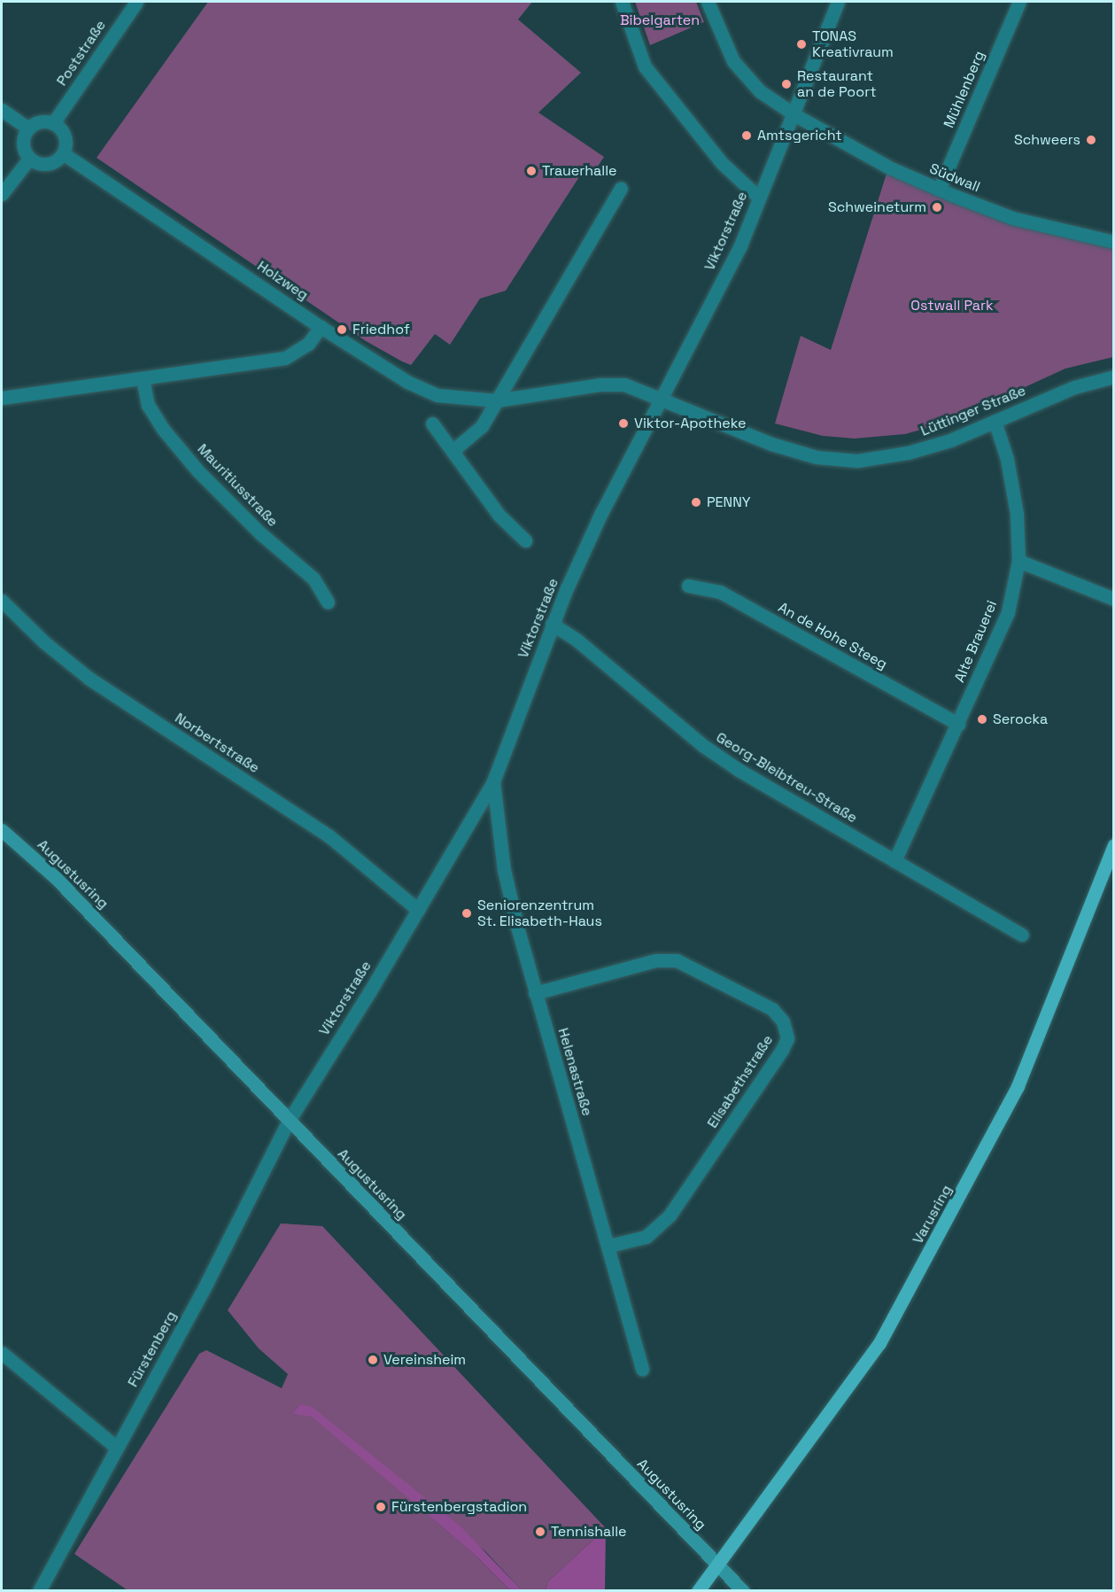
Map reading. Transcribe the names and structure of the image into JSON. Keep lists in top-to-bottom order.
{
  "streets": {
    "main road": ["Augustusring", "Varusring"],
    "street": [
      "Poststraße",
      "Mühlenberg",
      "Südwall",
      "Viktorstraße",
      "Holzweg",
      "Lüttinger Straße",
      "Mauritiusstraße",
      "An de Hohe Steeg",
      "Alte Brauerei",
      "Norbertstraße",
      "Georg-Bleibtreu-Straße",
      "Helenastraße",
      "Elisabethstraße",
      "Fürstenberg"
    ]
  },
  "crossings": [
    ["Poststraße", "Holzweg"],
    ["Mühlenberg", "Südwall"],
    ["Südwall", "Viktorstraße"],
    ["Viktorstraße", "Holzweg"],
    ["Viktorstraße", "Lüttinger Straße"],
    ["Viktorstraße", "Norbertstraße"],
    ["Viktorstraße", "Georg-Bleibtreu-Straße"],
    ["Viktorstraße", "Augustusring"],
    ["Viktorstraße", "Helenastraße"],
    ["Viktorstraße", "Fürstenberg"],
    ["Holzweg", "Lüttinger Straße"],
    ["Lüttinger Straße", "Alte Brauerei"],
    ["An de Hohe Steeg", "Alte Brauerei"],
    ["Alte Brauerei", "Georg-Bleibtreu-Straße"],
    ["Augustusring", "Varusring"],
    ["Augustusring", "Fürstenberg"],
    ["Helenastraße", "Elisabethstraße"]
  ],
  "parks": ["Bibelgarten", "Ostwall Park"],
  "places": [
    "TONAS Kreativraum",
    "Restaurant an de Poort",
    "Amtsgericht",
    "Schweers",
    "Trauerhalle",
    "Schweineturm",
    "Friedhof",
    "Viktor-Apotheke",
    "PENNY",
    "Serocka",
    "Seniorenzentrum St. Elisabeth-Haus",
    "Vereinsheim",
    "Fürstenbergstadion",
    "Tennishalle"
  ]
}
